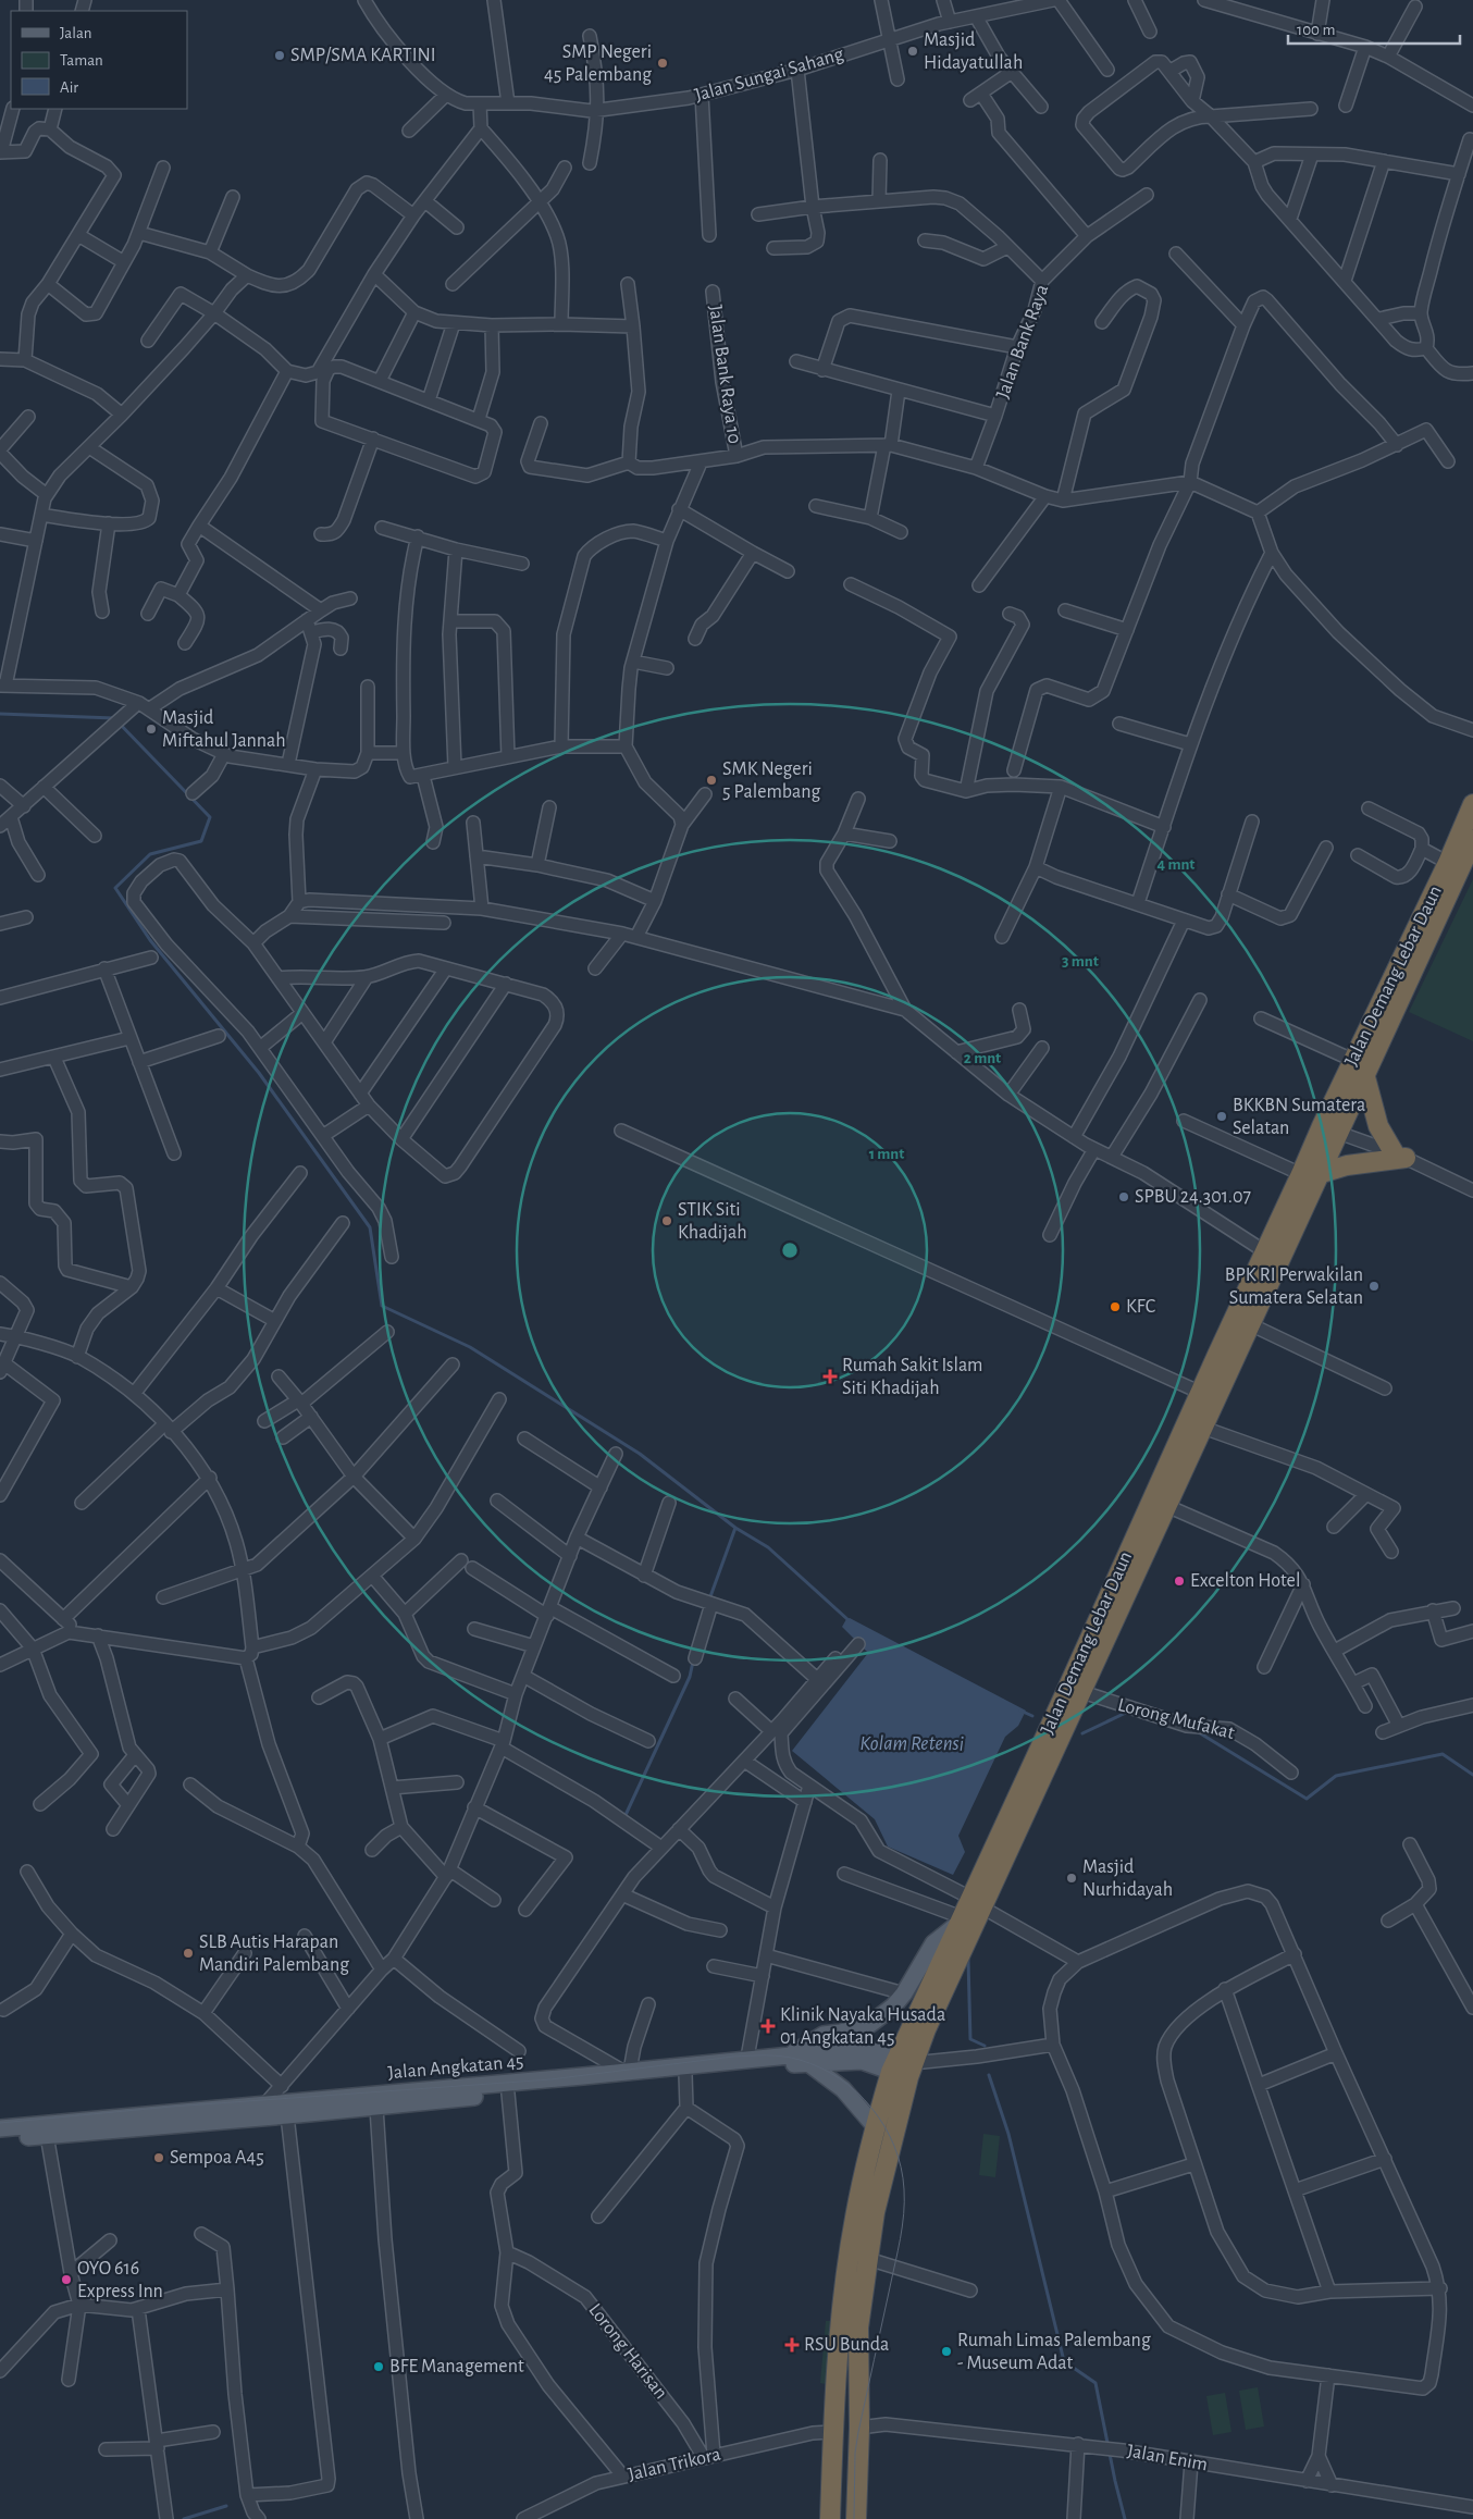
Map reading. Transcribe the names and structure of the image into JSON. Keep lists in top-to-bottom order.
{
  "streets": {
    "highway": ["Jalan Demang Lebar Daun"],
    "main road": ["Jalan Angkatan 45"],
    "street": [
      "Jalan Sungai Sahang",
      "Jalan Bank Raya",
      "Jalan Bank Raya 10",
      "Lorong Mufakat",
      "Lorong Harisan",
      "Jalan Enim",
      "Jalan Trikora"
    ]
  },
  "crossings": [
    ["Jalan Demang Lebar Daun", "Lorong Mufakat"],
    ["Jalan Demang Lebar Daun", "Jalan Angkatan 45"],
    ["Jalan Demang Lebar Daun", "Jalan Enim"],
    ["Jalan Demang Lebar Daun", "Jalan Trikora"],
    ["Lorong Harisan", "Jalan Trikora"]
  ],
  "water": ["Kolam Retensi"],
  "places": {
    "other": [
      "Masjid Hidayatullah",
      "SMP/SMA KARTINI",
      "SMP Negeri 45 Palembang",
      "Masjid Miftahul Jannah",
      "SMK Negeri 5 Palembang",
      "BKKBN Sumatera Selatan",
      "SPBU 24.301.07",
      "STIK Siti Khadijah",
      "BPK RI Perwakilan Sumatera Selatan",
      "KFC",
      "Excelton Hotel",
      "Masjid Nurhidayah",
      "SLB Autis Harapan Mandiri Palembang",
      "Sempoa A45",
      "OYO 616 Express Inn",
      "Rumah Limas Palembang - Museum Adat",
      "BFE Management"
    ],
    "health": ["Rumah Sakit Islam Siti Khadijah", "Klinik Nayaka Husada 01 Angkatan 45", "RSU Bunda"]
  },
  "legend": ["Jalan", "Taman", "Air"],
  "scale_bar": "100 m",
  "rings": [
    "4 mnt",
    "3 mnt",
    "2 mnt",
    "1 mnt"
  ]
}
